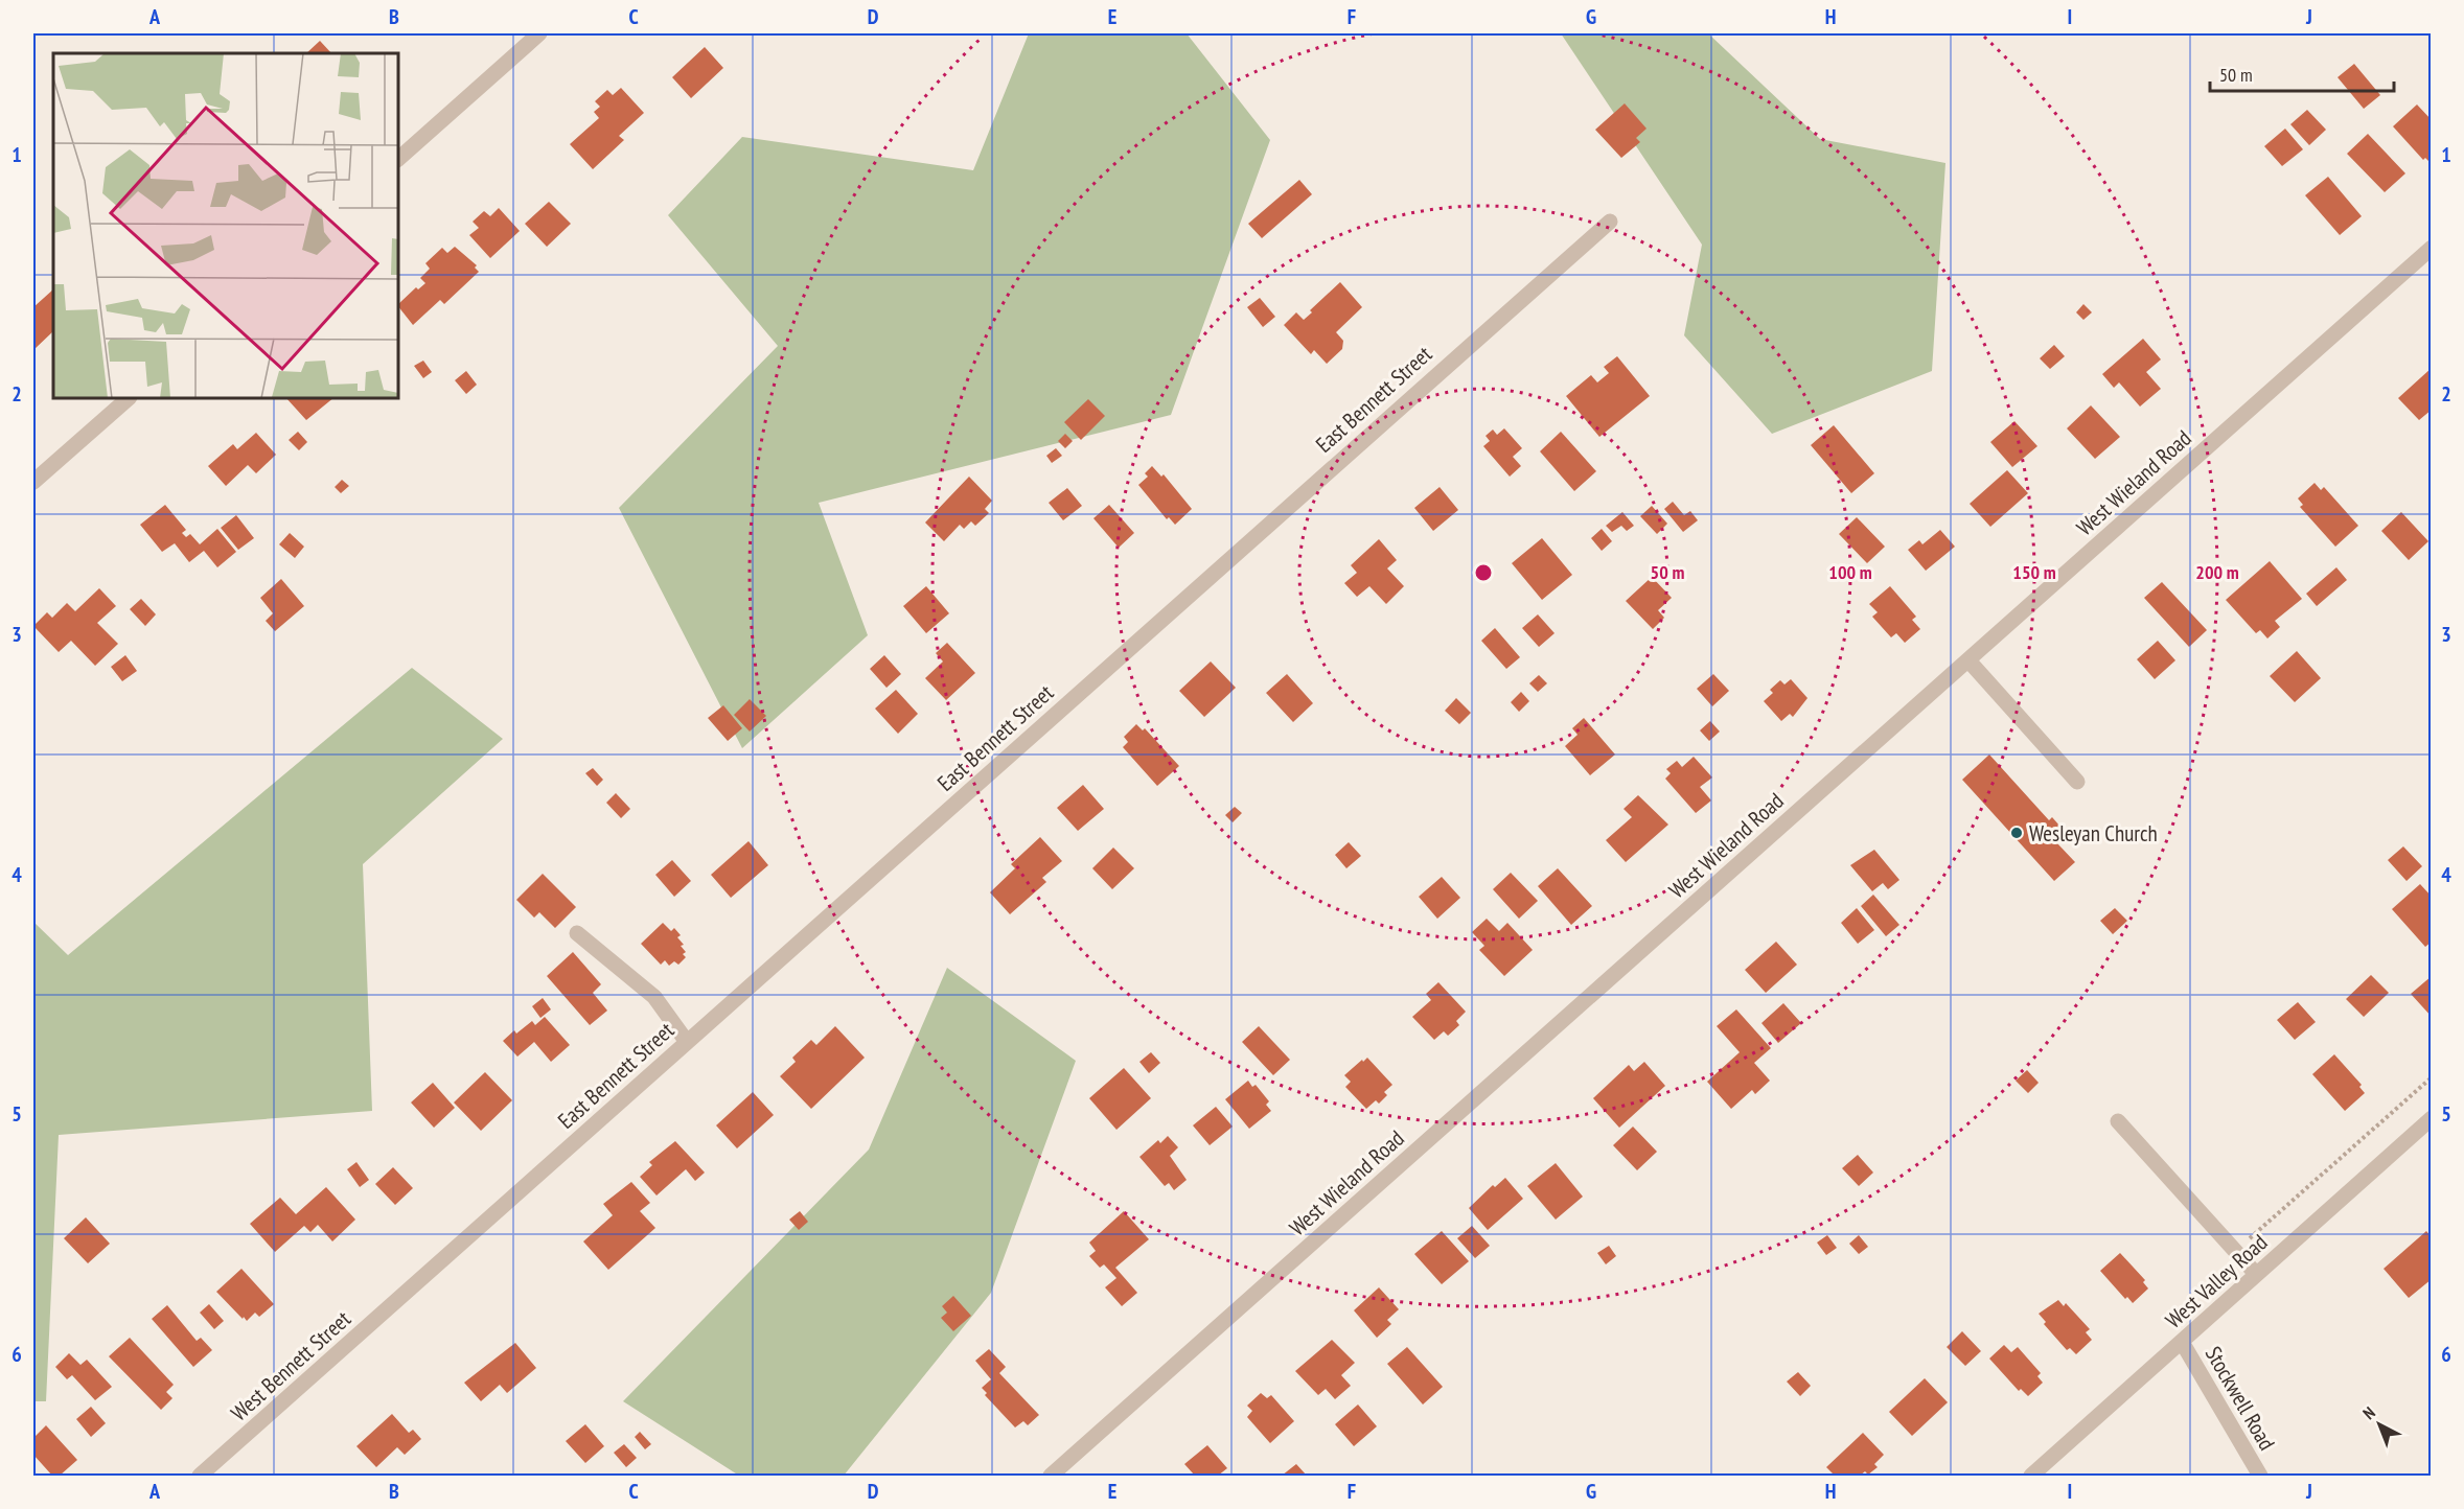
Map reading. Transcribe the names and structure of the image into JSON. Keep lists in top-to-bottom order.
{
  "streets": {
    "street": [
      "East Bennett Street",
      "West Wieland Road",
      "West Valley Road",
      "West Bennett Street",
      "Stockwell Road"
    ]
  },
  "crossings": [
    ["East Bennett Street", "West Bennett Street"],
    ["West Valley Road", "Stockwell Road"]
  ],
  "places": ["Wesleyan Church"],
  "scale_bar": "50 m",
  "north": "top left",
  "grid": {
    "columns": [
      "A",
      "B",
      "C",
      "D",
      "E",
      "F",
      "G",
      "H",
      "I",
      "J"
    ],
    "rows": [
      "1",
      "2",
      "3",
      "4",
      "5",
      "6"
    ]
  },
  "rings": [
    "50 m",
    "100 m",
    "150 m",
    "200 m"
  ]
}
